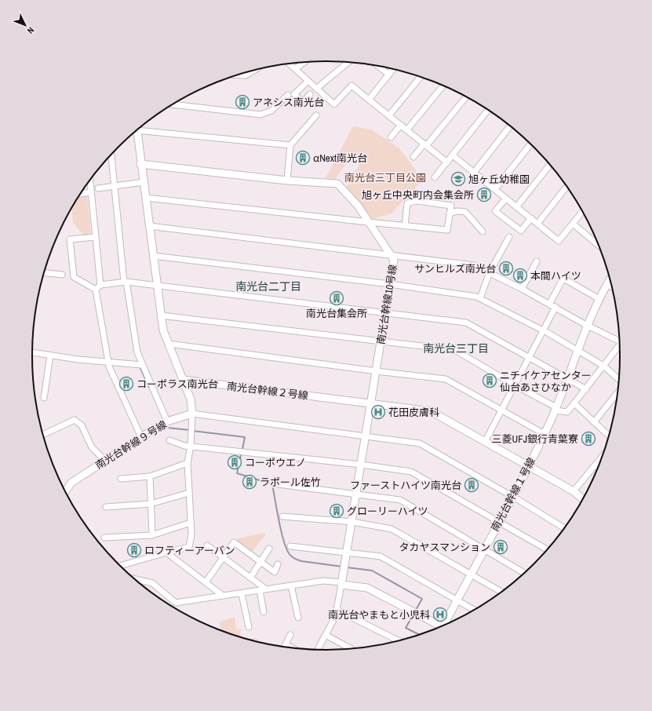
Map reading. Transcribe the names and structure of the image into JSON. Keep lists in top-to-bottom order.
{
  "streets": {
    "street": [
      "南光台幹線10号線",
      "南光台幹線２号線",
      "南光台幹線９号線",
      "南光台幹線１号線"
    ]
  },
  "crossings": [
    ["南光台幹線10号線", "南光台幹線２号線"],
    ["南光台幹線２号線", "南光台幹線１号線"]
  ],
  "districts": ["南光台二丁目", "南光台三丁目"],
  "parks": ["南光台三丁目公園"],
  "places": {
    "building": [
      "アネシス南光台",
      "αNext南光台",
      "旭ヶ丘中央町内会集会所",
      "サンヒルズ南光台",
      "本間ハイツ",
      "南光台集会所",
      "ニチイケアセンター 仙台あさひなか",
      "コーポラス南光台",
      "三菱UFJ銀行青葉寮",
      "コーポウエノ",
      "ラポール佐竹",
      "ファーストハイツ南光台",
      "グローリーハイツ",
      "タカヤスマンション",
      "ロフティーアーバン"
    ],
    "school or university": ["旭ヶ丘幼稚園"],
    "hospital": ["花田皮膚科", "南光台やまもと小児科"]
  },
  "north": "bottom right"
}
